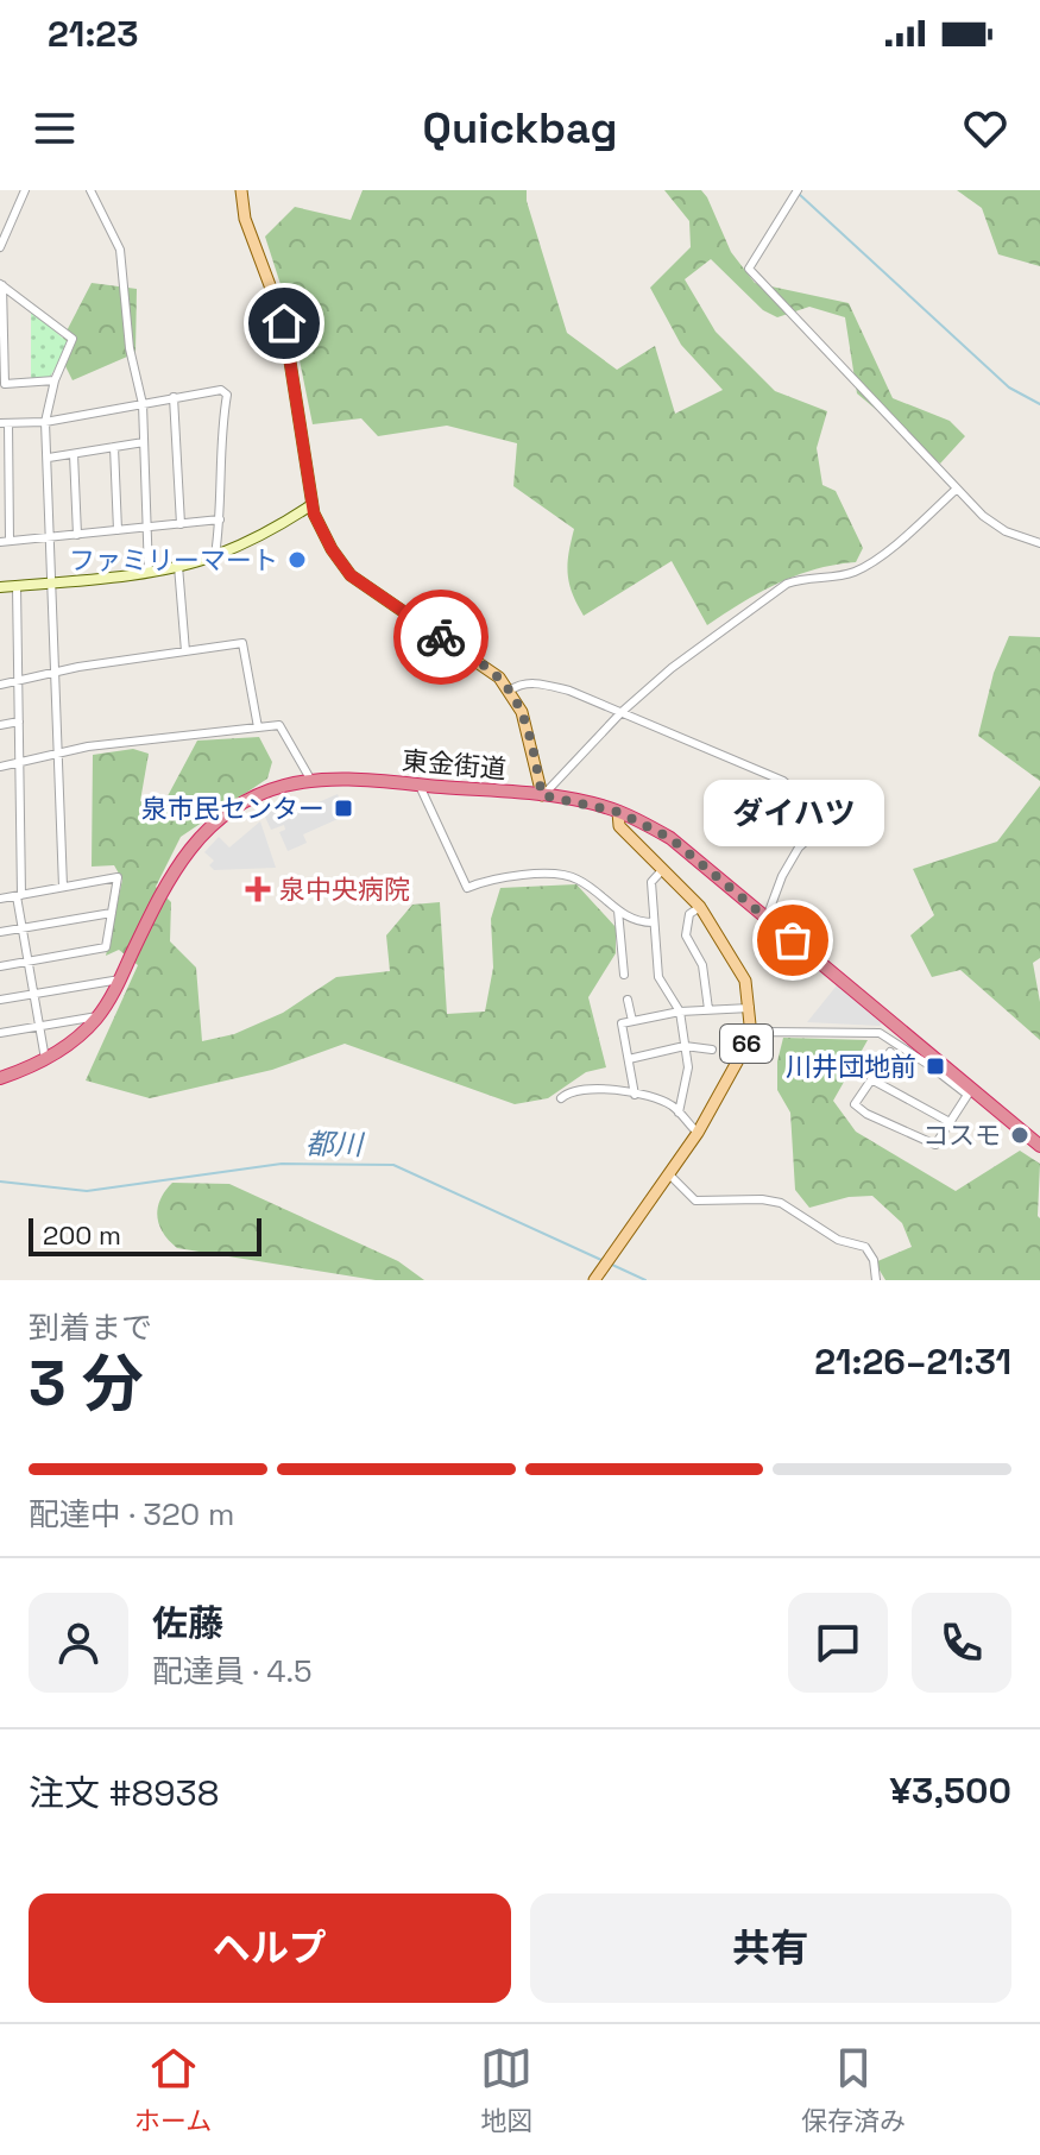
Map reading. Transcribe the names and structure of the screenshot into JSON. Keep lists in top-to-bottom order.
{
  "streets": {
    "highway": ["東金街道"],
    "main road": ["66"]
  },
  "crossings": [
    ["東金街道", "66"]
  ],
  "water": ["都川"],
  "places": {
    "other": ["ファミリーマート", "ダイハツ", "コスモ"],
    "transit": ["泉市民センター", "川井団地前"],
    "health": ["泉中央病院"]
  },
  "scale_bar": "200 m",
  "page": {
    "status": "21:23",
    "header": "Quickbag",
    "bubble": "ダイハツ",
    "scale": "200 m",
    "heading": ["3 分", "到着まで", "21:26–21:31"],
    "panel": [
      "佐藤",
      "配達員 · 4.5",
      "注文 #8938",
      "¥3,500"
    ],
    "bar": "配達中 · 320 m",
    "buttons": ["ヘルプ", "共有"],
    "tabs": ["ホーム", "地図", "保存済み"]
  }
}
